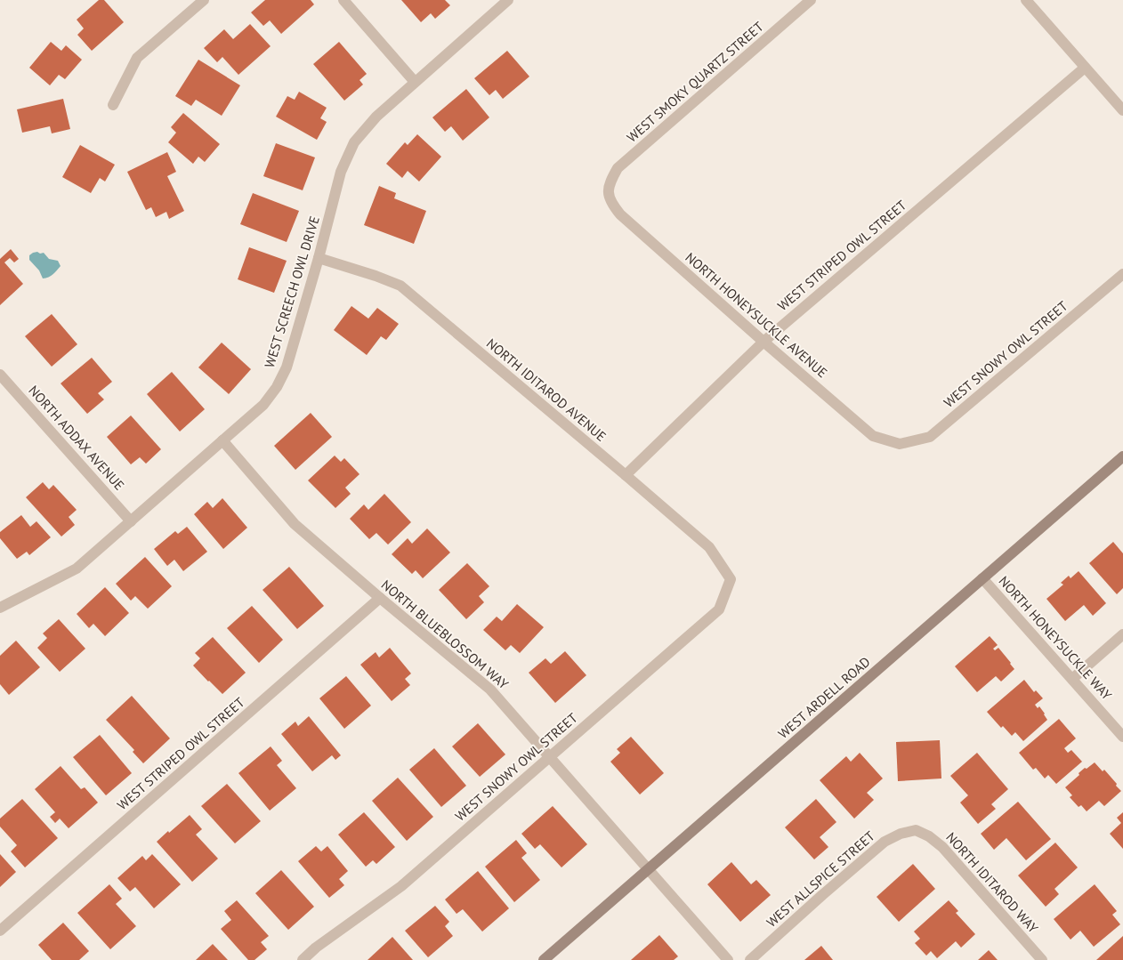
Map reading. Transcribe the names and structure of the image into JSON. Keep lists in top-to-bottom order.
{
  "streets": {
    "street": [
      "WEST SMOKY QUARTZ STREET",
      "WEST STRIPED OWL STREET",
      "WEST SCREECH OWL DRIVE",
      "NORTH HONEYSUCKLE AVENUE",
      "WEST SNOWY OWL STREET",
      "NORTH IDITAROD AVENUE",
      "NORTH ADDAX AVENUE",
      "NORTH BLUEBLOSSOM WAY",
      "NORTH HONEYSUCKLE WAY",
      "WEST ARDELL ROAD",
      "WEST ALLSPICE STREET",
      "NORTH IDITAROD WAY"
    ]
  },
  "crossings": [
    ["WEST SMOKY QUARTZ STREET", "NORTH HONEYSUCKLE AVENUE"],
    ["WEST STRIPED OWL STREET", "NORTH HONEYSUCKLE AVENUE"],
    ["WEST STRIPED OWL STREET", "NORTH IDITAROD AVENUE"],
    ["WEST STRIPED OWL STREET", "NORTH BLUEBLOSSOM WAY"],
    ["WEST SCREECH OWL DRIVE", "NORTH IDITAROD AVENUE"],
    ["WEST SCREECH OWL DRIVE", "NORTH ADDAX AVENUE"],
    ["WEST SCREECH OWL DRIVE", "NORTH BLUEBLOSSOM WAY"],
    ["NORTH HONEYSUCKLE AVENUE", "WEST SNOWY OWL STREET"],
    ["WEST SNOWY OWL STREET", "NORTH IDITAROD AVENUE"],
    ["WEST SNOWY OWL STREET", "NORTH BLUEBLOSSOM WAY"],
    ["NORTH BLUEBLOSSOM WAY", "WEST ARDELL ROAD"],
    ["NORTH HONEYSUCKLE WAY", "WEST ARDELL ROAD"],
    ["WEST ALLSPICE STREET", "NORTH IDITAROD WAY"]
  ]
}
